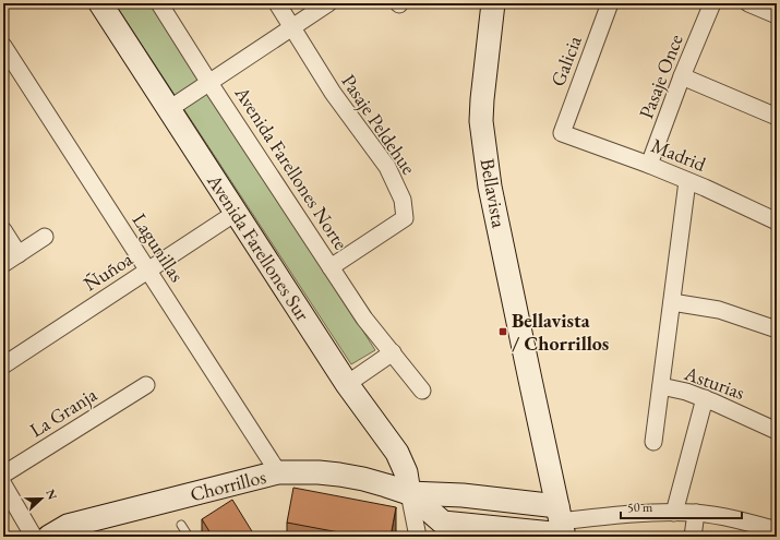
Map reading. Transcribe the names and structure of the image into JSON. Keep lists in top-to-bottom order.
{
  "streets": {
    "street": [
      "Galicia",
      "Pasaje Once",
      "Pasaje Peldehue",
      "Madrid",
      "Avenida Farellones Norte",
      "Bellavista",
      "Lagunillas",
      "Avenida Farellones Sur",
      "Ñuñoa",
      "Asturias",
      "La Granja",
      "Chorrillos"
    ]
  },
  "crossings": [
    ["Galicia", "Madrid"],
    ["Pasaje Once", "Madrid"],
    ["Pasaje Peldehue", "Avenida Farellones Norte"],
    ["Bellavista", "Chorrillos"],
    ["Lagunillas", "Ñuñoa"],
    ["Lagunillas", "Chorrillos"],
    ["Avenida Farellones Sur", "Ñuñoa"],
    ["Avenida Farellones Sur", "Chorrillos"]
  ],
  "places": {
    "transit": ["Bellavista / Chorrillos"]
  },
  "scale_bar": "50 m",
  "north": "right"
}
